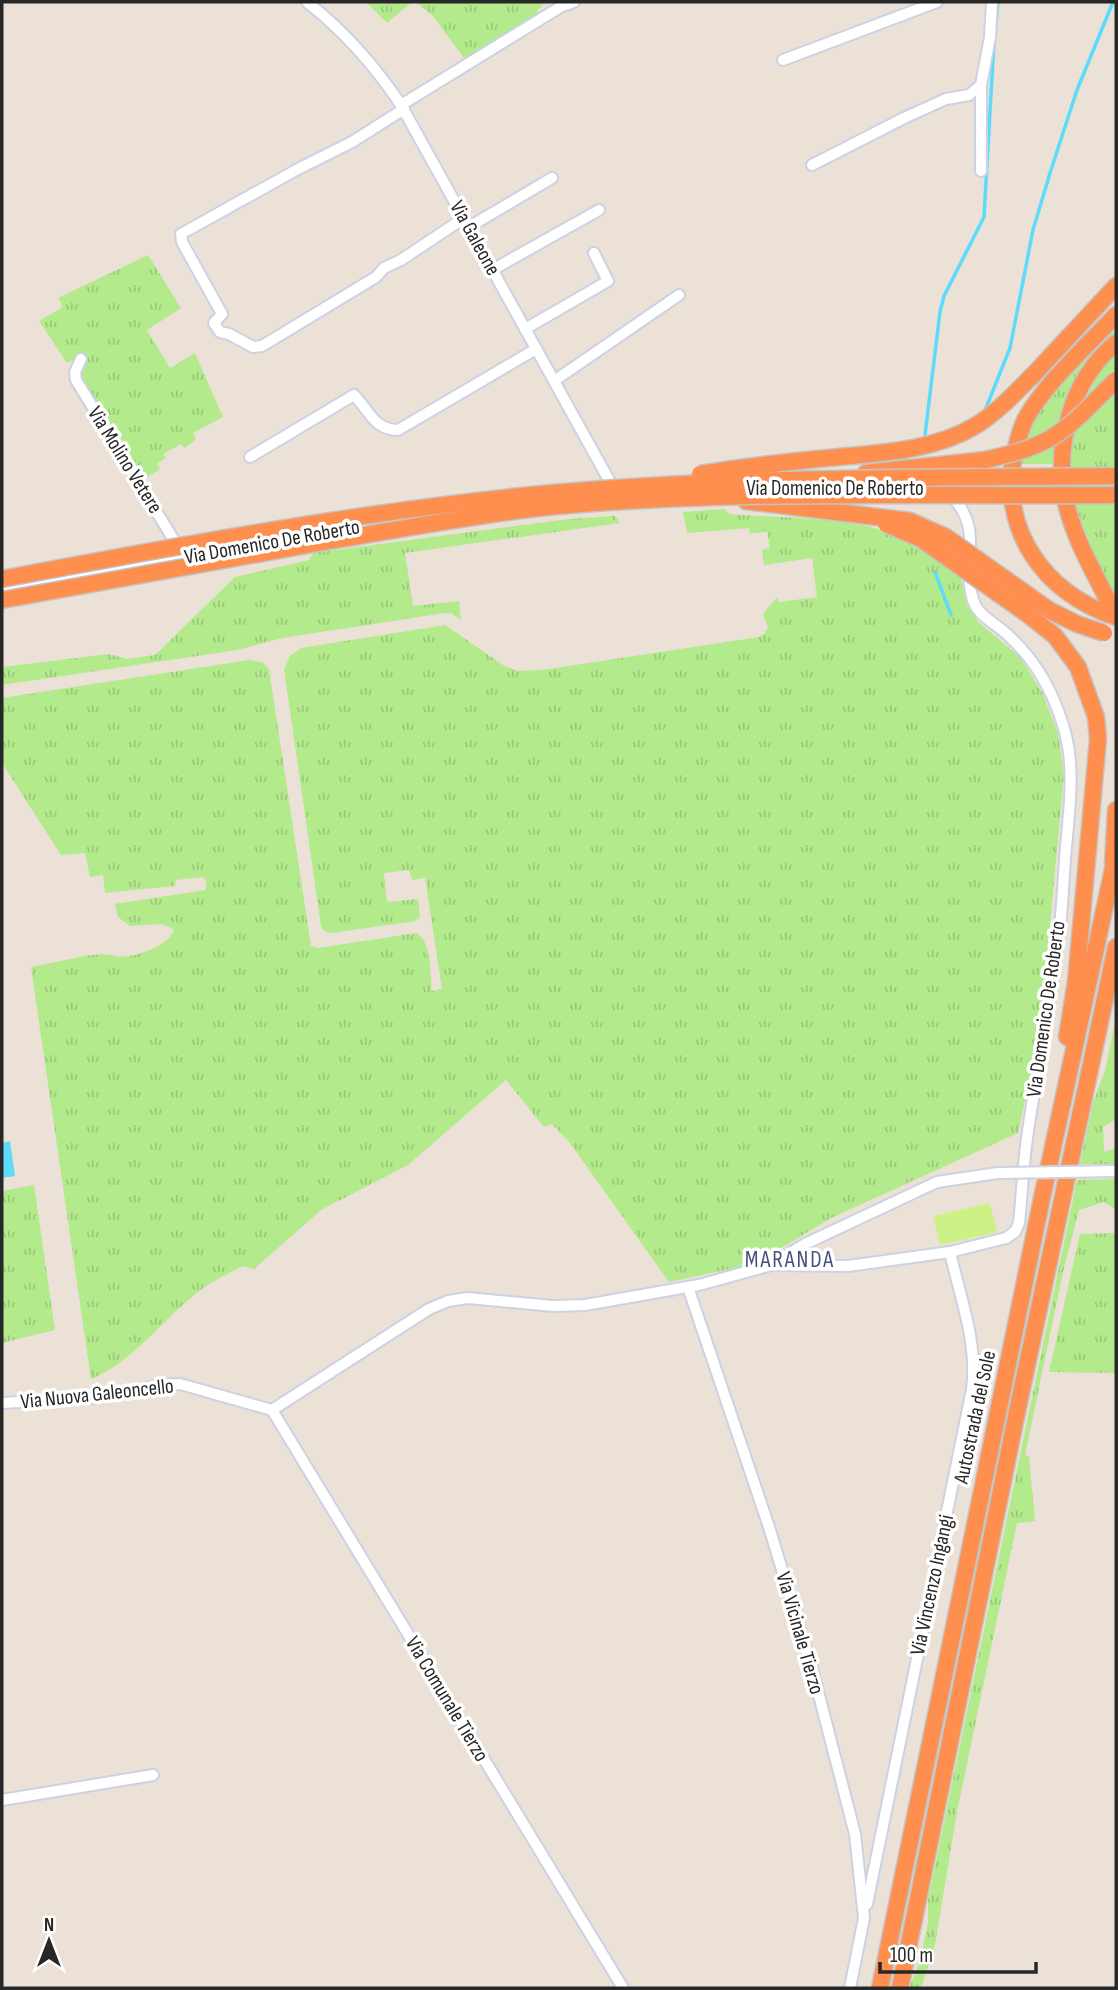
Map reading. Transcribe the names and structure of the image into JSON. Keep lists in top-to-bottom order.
{
  "streets": {
    "highway": ["Autostrada del Sole"],
    "street": [
      "Via Galeone",
      "Via Molino Vetere",
      "Via Domenico De Roberto",
      "Via Nuova Galeoncello",
      "Via Vincenzo Ingangi",
      "Via Vicinale Tierzo",
      "Via Comunale Tierzo"
    ]
  },
  "crossings": [
    ["Via Galeone", "Via Domenico De Roberto"],
    ["Via Molino Vetere", "Via Domenico De Roberto"],
    ["Via Domenico De Roberto", "Via Vincenzo Ingangi"],
    ["Via Nuova Galeoncello", "Via Comunale Tierzo"],
    ["Via Vincenzo Ingangi", "Via Vicinale Tierzo"]
  ],
  "districts": ["MARANDA"],
  "scale_bar": "100 m",
  "north": "top"
}
